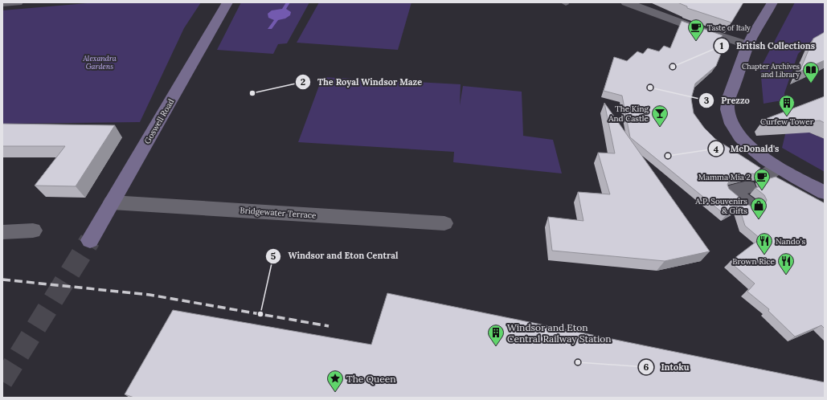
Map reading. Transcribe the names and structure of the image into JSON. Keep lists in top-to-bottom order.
{
  "streets": {
    "main road": ["Goswell Road"],
    "street": ["Bridgewater Terrace"]
  },
  "crossings": [
    ["Goswell Road", "Bridgewater Terrace"]
  ],
  "parks": ["Alexandra Gardens"],
  "places": {
    "cafe": ["Taste of Italy", "Mamma Mia 2"],
    "other": [
      "British Collections",
      "Prezzo",
      "The Royal Windsor Maze",
      "McDonald's",
      "Windsor and Eton Central",
      "Intoku"
    ],
    "library": ["Chapter Archives and Library"],
    "building": ["Curfew Tower", "Windsor and Eton Central Railway Station"],
    "bar": ["The King And Castle"],
    "shop": ["A.P. Souvenirs & Gifts"],
    "restaurant": ["Nando's", "Brown Rice"],
    "place": ["The Queen"]
  }
}
